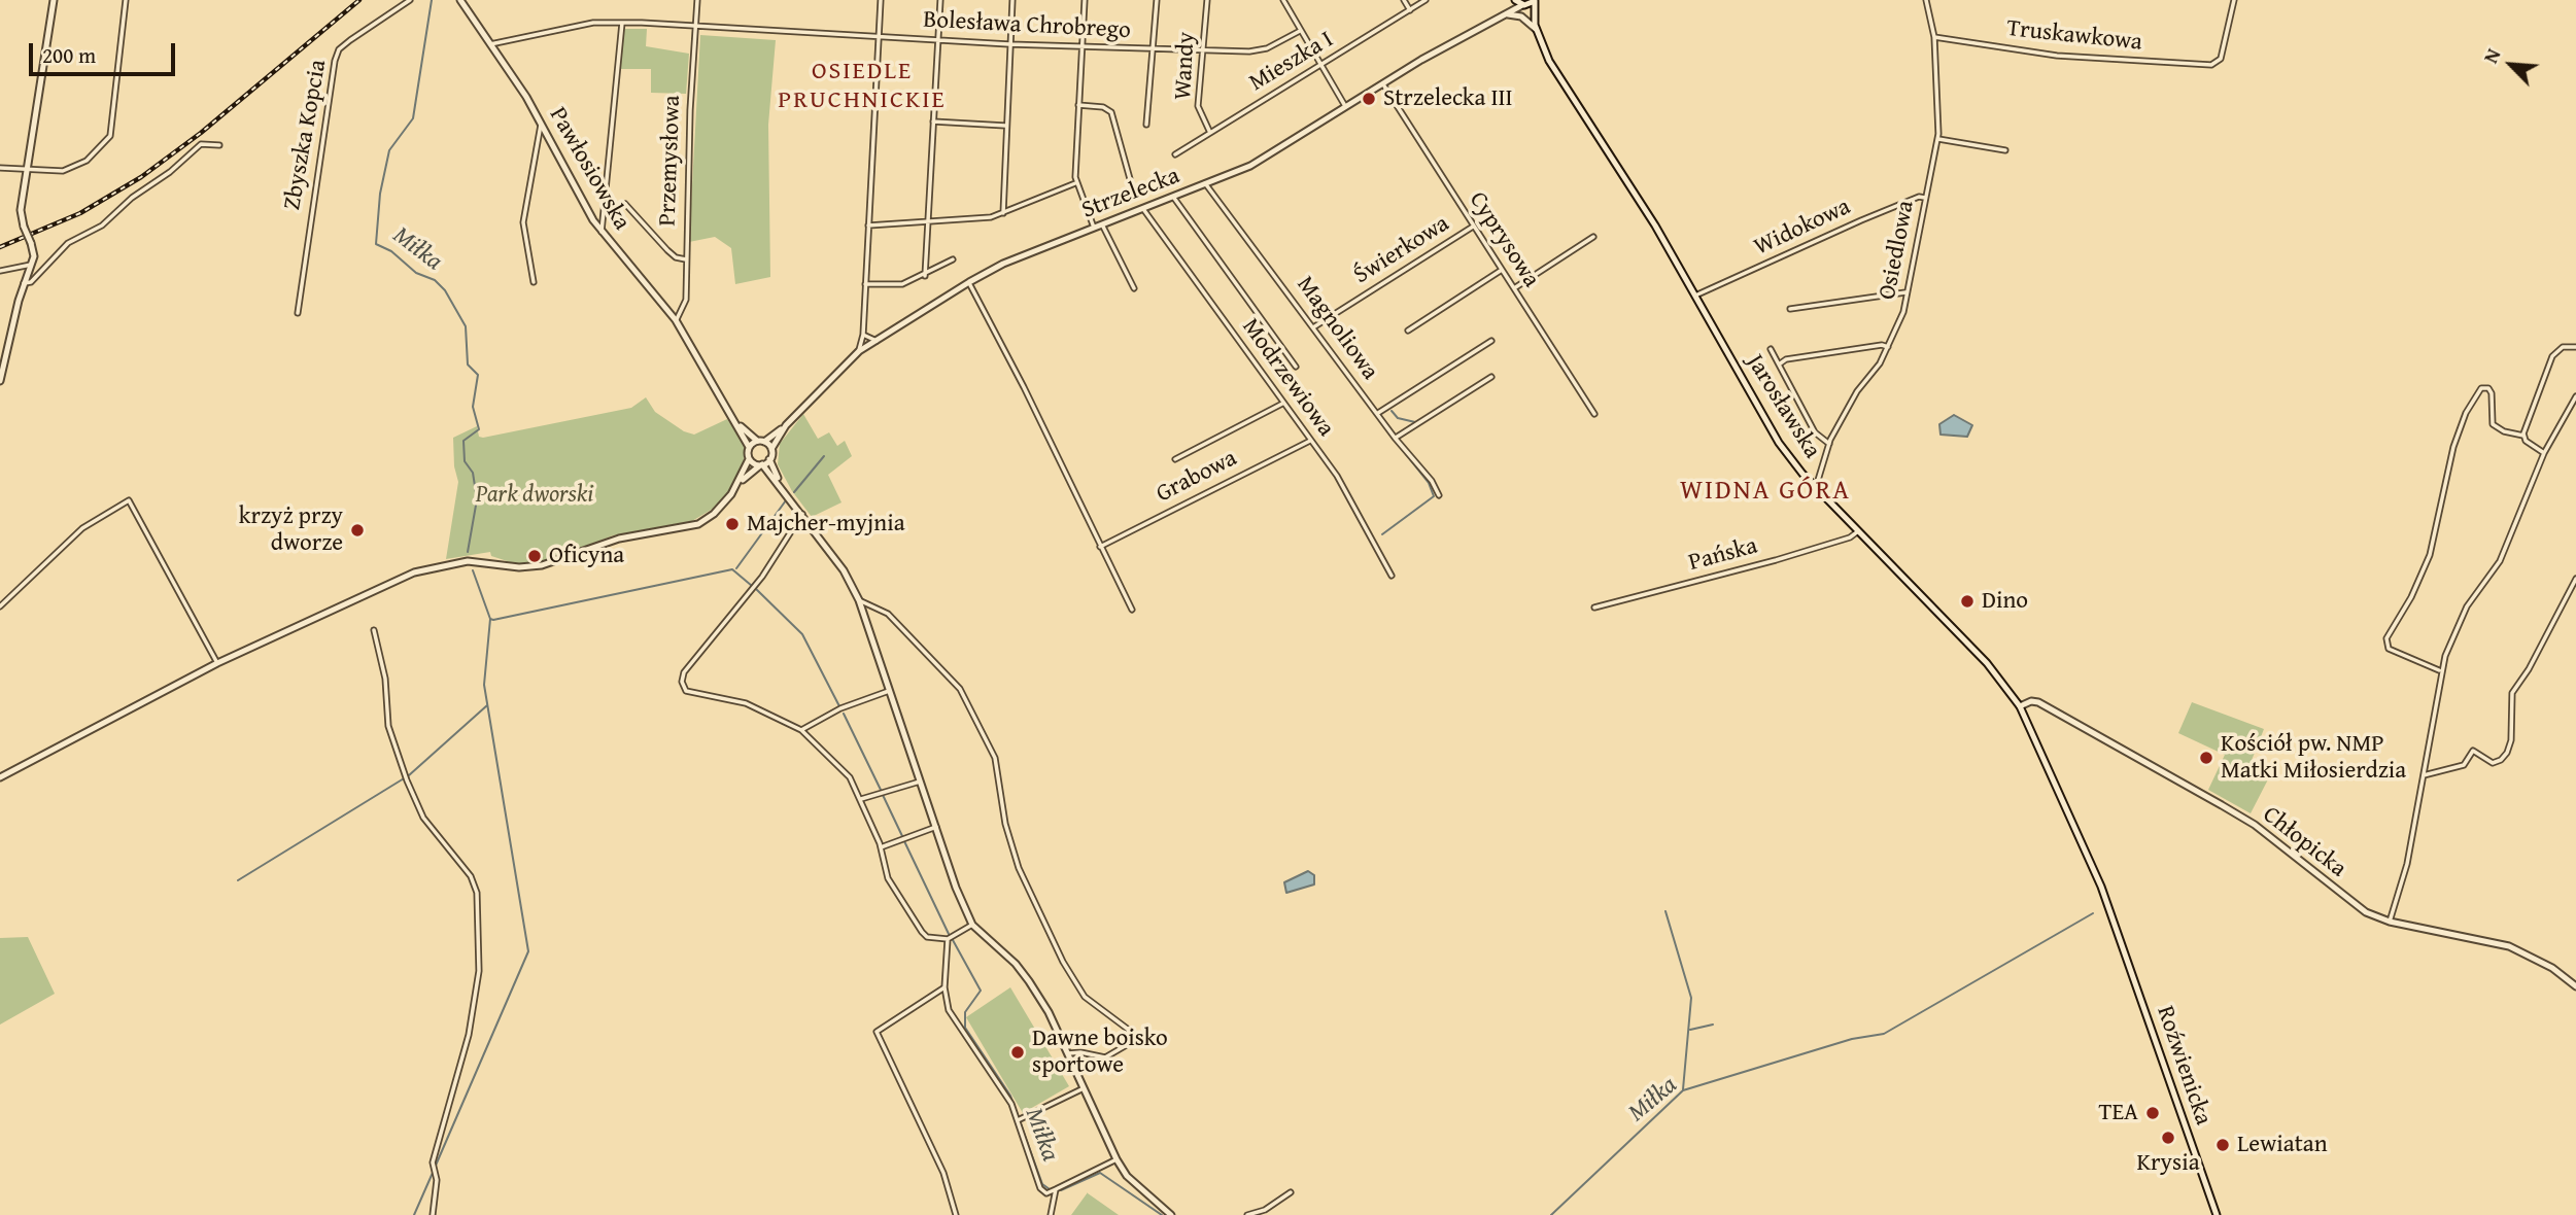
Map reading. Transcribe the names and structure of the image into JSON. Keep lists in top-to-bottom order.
{
  "streets": {
    "street": [
      "Bolesława Chrobrego",
      "Truskawkowa",
      "Mieszka I",
      "Wandy",
      "Zbyszka Kopcia",
      "Przemysłowa",
      "Pawłosiowska",
      "Strzelecka",
      "Widokowa",
      "Cyprysowa",
      "Świerkowa",
      "Osiedlowa",
      "Magnoliowa",
      "Modrzewiowa",
      "Jarosławska",
      "Grabowa",
      "Pańska",
      "Chłopicka",
      "Roźwienicka"
    ]
  },
  "crossings": [
    ["Bolesława Chrobrego", "Wandy"],
    ["Bolesława Chrobrego", "Przemysłowa"],
    ["Bolesława Chrobrego", "Pawłosiowska"],
    ["Truskawkowa", "Osiedlowa"],
    ["Mieszka I", "Wandy"],
    ["Przemysłowa", "Pawłosiowska"],
    ["Pawłosiowska", "Strzelecka"],
    ["Strzelecka", "Cyprysowa"],
    ["Strzelecka", "Magnoliowa"],
    ["Strzelecka", "Modrzewiowa"],
    ["Strzelecka", "Jarosławska"],
    ["Widokowa", "Osiedlowa"],
    ["Widokowa", "Jarosławska"],
    ["Cyprysowa", "Świerkowa"],
    ["Świerkowa", "Magnoliowa"],
    ["Osiedlowa", "Jarosławska"],
    ["Modrzewiowa", "Grabowa"],
    ["Jarosławska", "Pańska"],
    ["Jarosławska", "Chłopicka"],
    ["Jarosławska", "Roźwienicka"]
  ],
  "districts": ["OSIEDLE PRUCHNICKIE", "WIDNA GÓRA"],
  "water": ["Miłka"],
  "parks": ["Park dworski"],
  "places": [
    "Strzelecka III",
    "Majcher-myjnia",
    "krzyż przy dworze",
    "Oficyna",
    "Dino",
    "Kościół pw. NMP Matki Miłosierdzia",
    "Dawne boisko sportowe",
    "TEA",
    "Krysia",
    "Lewiatan"
  ],
  "scale_bar": "200 m",
  "north": "top left"
}
